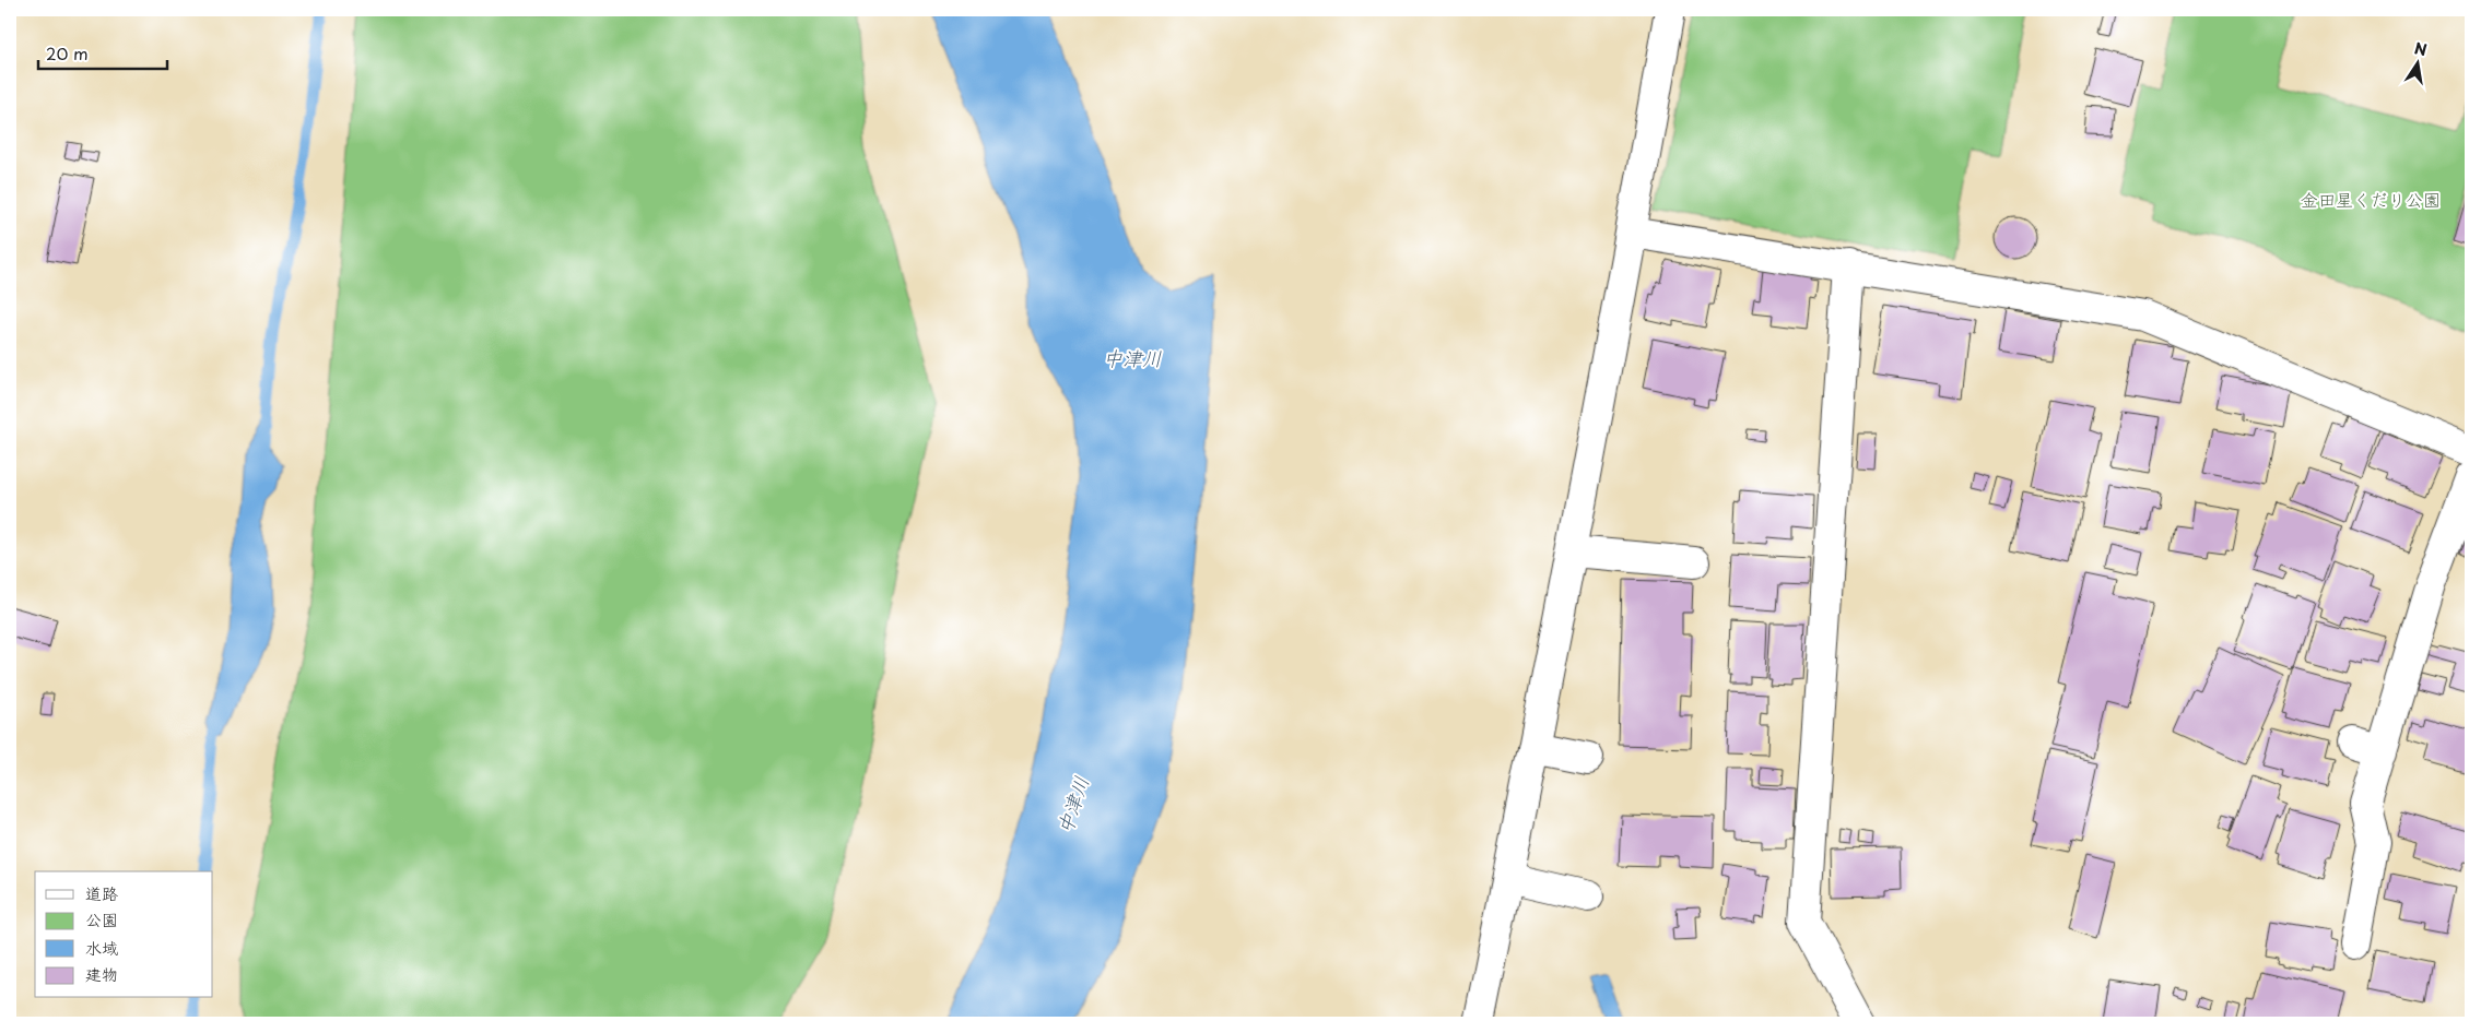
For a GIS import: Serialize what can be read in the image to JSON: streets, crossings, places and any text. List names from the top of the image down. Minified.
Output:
{"water":["中津川"],"parks":["金田星くだり公園"],"legend":["道路","公園","水域","建物"],"scale_bar":"20 m","north":"top"}
